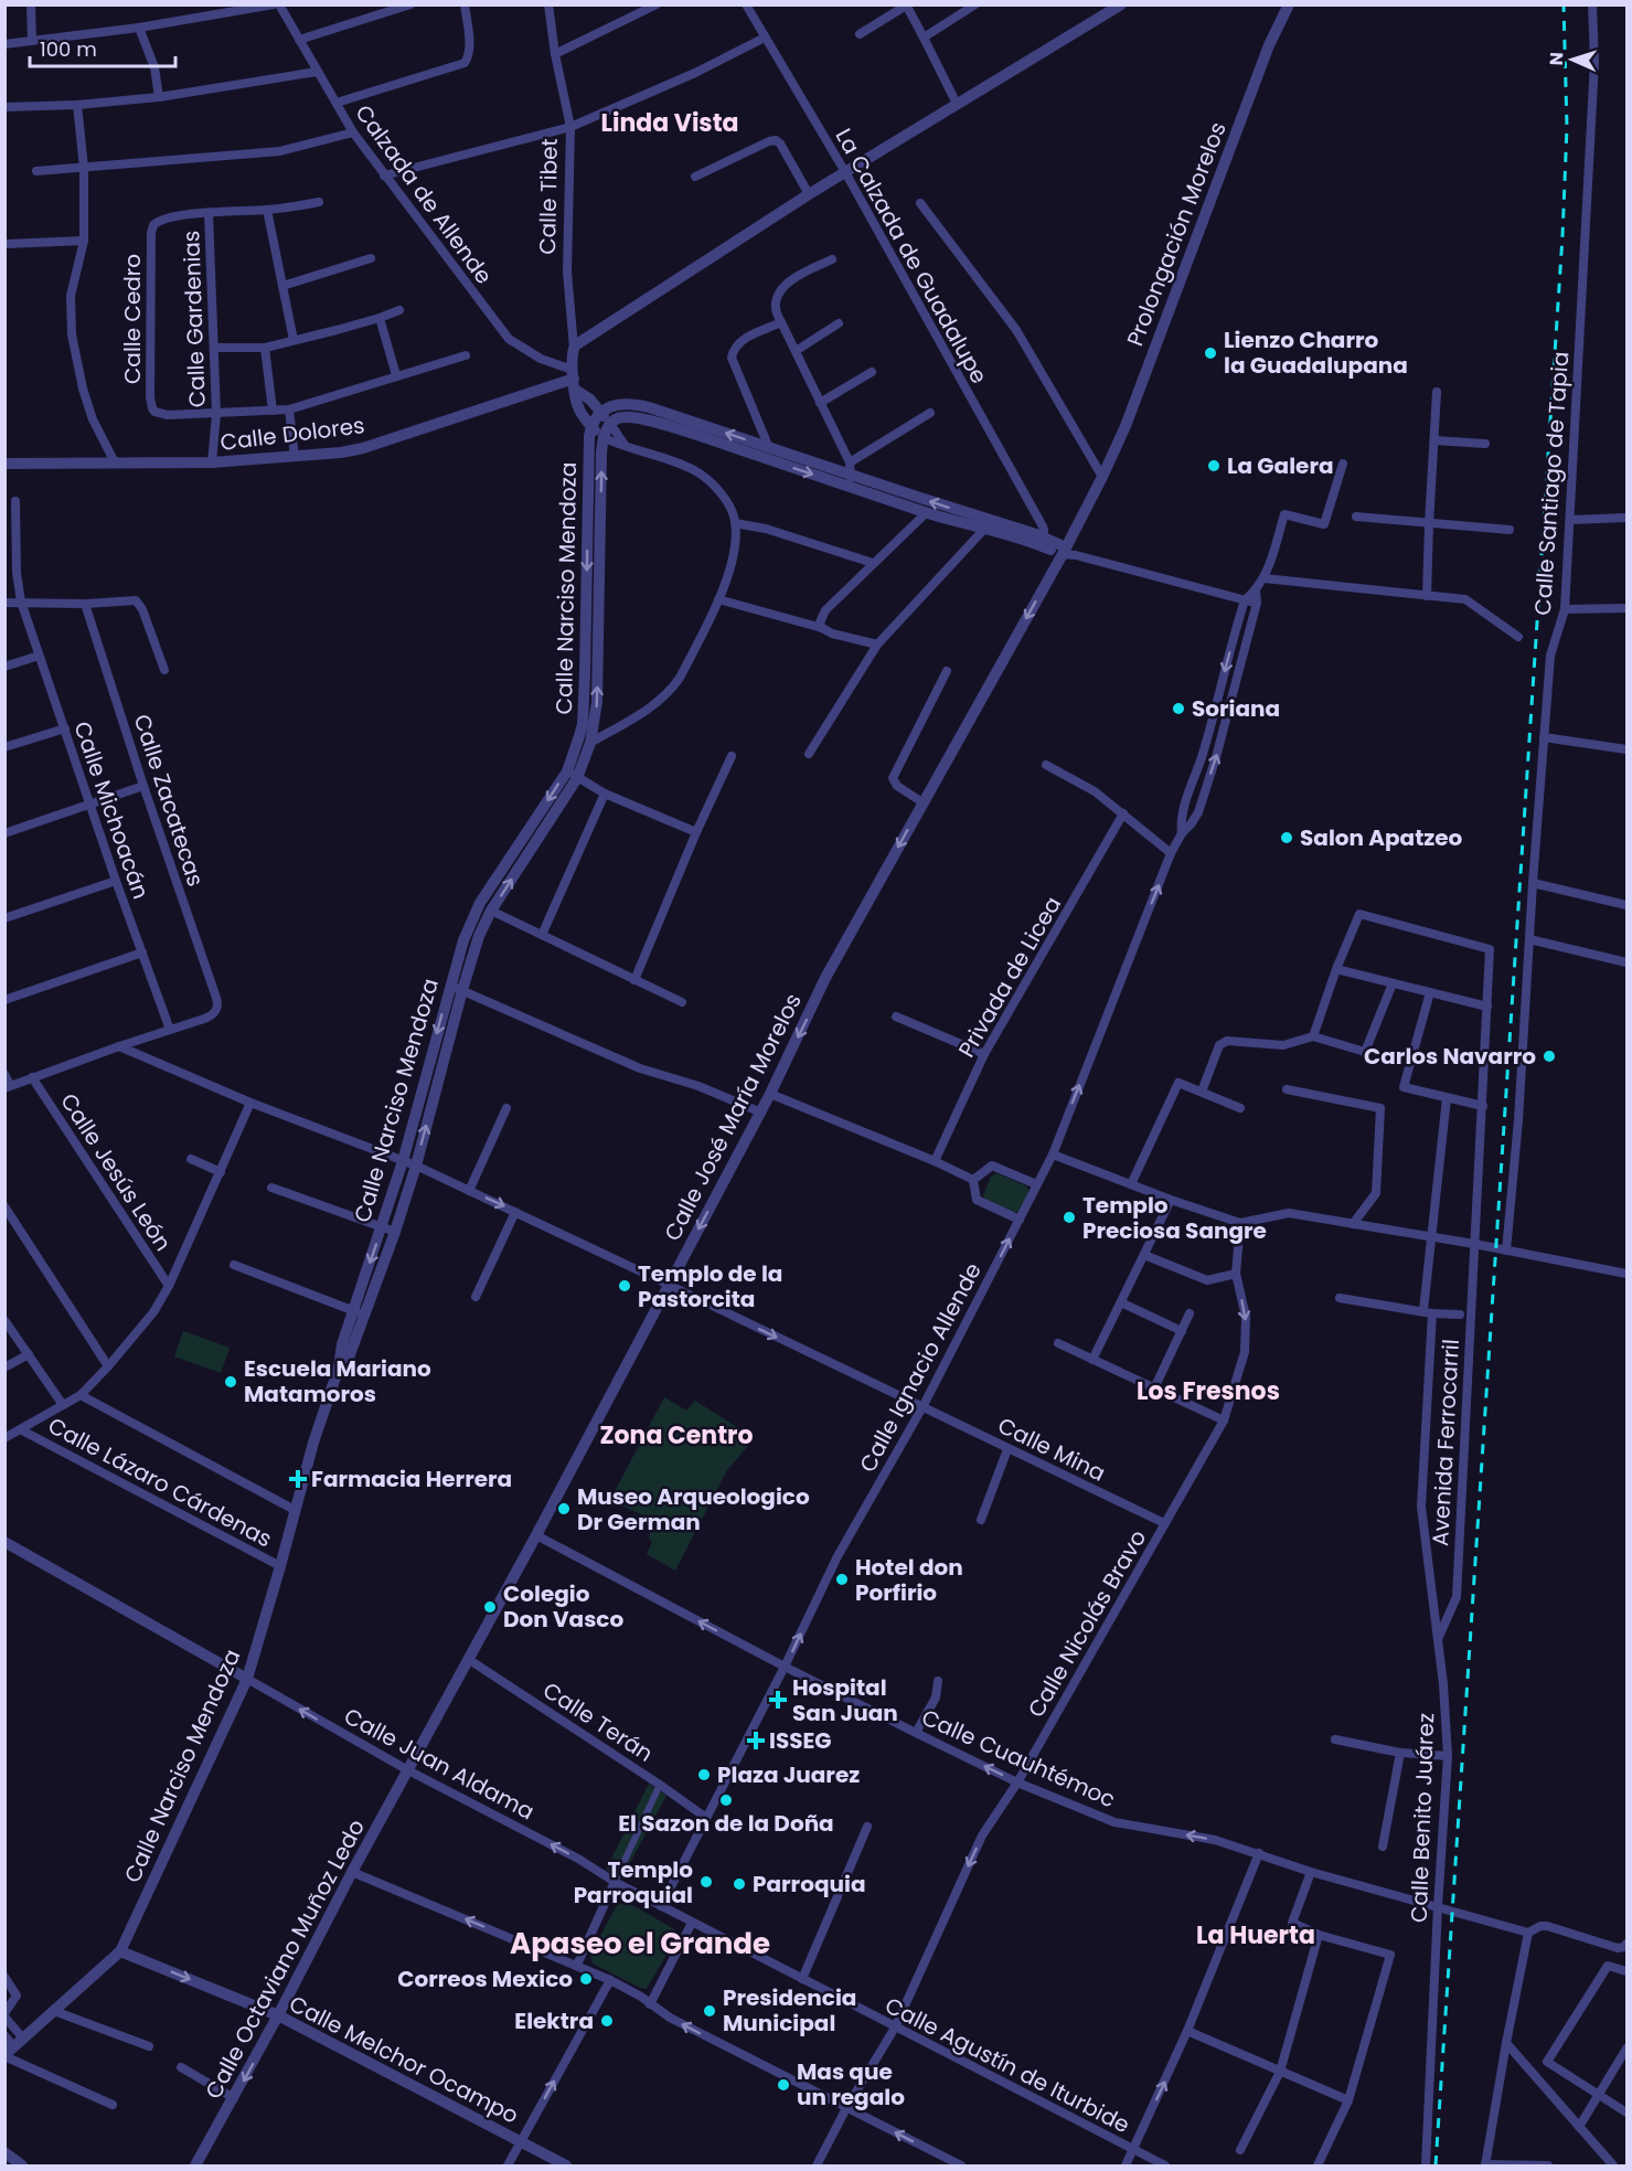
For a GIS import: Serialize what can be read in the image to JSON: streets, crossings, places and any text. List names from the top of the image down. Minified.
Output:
{"streets":{"street":["Calzada de Allende","Calle Tibet","Prolongación Morelos","La Calzada de Guadalupe","Calle Cedro","Calle Gardenias","Calle Dolores","Calle Santiago de Tapia","Calle Narciso Mendoza","Calle Zacatecas","Calle Michoacán","Privada de Licea","Calle José María Morelos","Calle Jesús León","Calle Ignacio Allende","Avenida Ferrocarril","Calle Mina","Calle Lázaro Cárdenas","Calle Nicolás Bravo","Calle Terán","Calle Cuauhtémoc","Calle Juan Aldama","Calle Benito Juárez","Calle Octaviano Muñoz Ledo","Calle Melchor Ocampo","Calle Agustín de Iturbide"]},"crossings":[["Calzada de Allende","Calle Tibet"],["Calzada de Allende","Calle Dolores"],["Calle Tibet","Calle Dolores"],["Calle Tibet","Calle Narciso Mendoza"],["Prolongación Morelos","Calle José María Morelos"],["Calle Cedro","Calle Gardenias"],["Calle Gardenias","Calle Dolores"],["Calle Narciso Mendoza","Calle Mina"],["Calle Narciso Mendoza","Calle Lázaro Cárdenas"],["Calle Narciso Mendoza","Calle Juan Aldama"],["Calle Narciso Mendoza","Calle Melchor Ocampo"],["Calle Zacatecas","Calle Michoacán"],["Calle José María Morelos","Calle Mina"],["Calle José María Morelos","Calle Terán"],["Calle José María Morelos","Calle Cuauhtémoc"],["Calle José María Morelos","Calle Juan Aldama"],["Calle José María Morelos","Calle Octaviano Muñoz Ledo"],["Calle Ignacio Allende","Calle Mina"],["Calle Ignacio Allende","Calle Terán"],["Calle Ignacio Allende","Calle Cuauhtémoc"],["Calle Ignacio Allende","Calle Juan Aldama"],["Calle Ignacio Allende","Calle Agustín de Iturbide"],["Avenida Ferrocarril","Calle Benito Juárez"],["Calle Mina","Calle Nicolás Bravo"],["Calle Nicolás Bravo","Calle Cuauhtémoc"],["Calle Nicolás Bravo","Calle Agustín de Iturbide"],["Calle Cuauhtémoc","Calle Benito Juárez"],["Calle Juan Aldama","Calle Octaviano Muñoz Ledo"],["Calle Juan Aldama","Calle Agustín de Iturbide"],["Calle Octaviano Muñoz Ledo","Calle Melchor Ocampo"]],"one_way":["Calle José María Morelos","Calle Nicolás Bravo","Calle Cuauhtémoc","Calle Juan Aldama"],"districts":["Linda Vista","Los Fresnos","Zona Centro","La Huerta","Apaseo el Grande"],"places":{"other":["Lienzo Charro la Guadalupana","La Galera","Soriana","Salon Apatzeo","Carlos Navarro","Templo Preciosa Sangre","Templo de la Pastorcita","Escuela Mariano Matamoros","Museo Arqueologico Dr German","Hotel don Porfirio","Colegio Don Vasco","Plaza Juarez","El Sazon de la Doña","Templo Parroquial","Parroquia","Correos Mexico","Presidencia Municipal","Elektra","Mas que un regalo"],"health":["Farmacia Herrera","Hospital San Juan","ISSEG"]},"scale_bar":"100 m","north":"left"}
